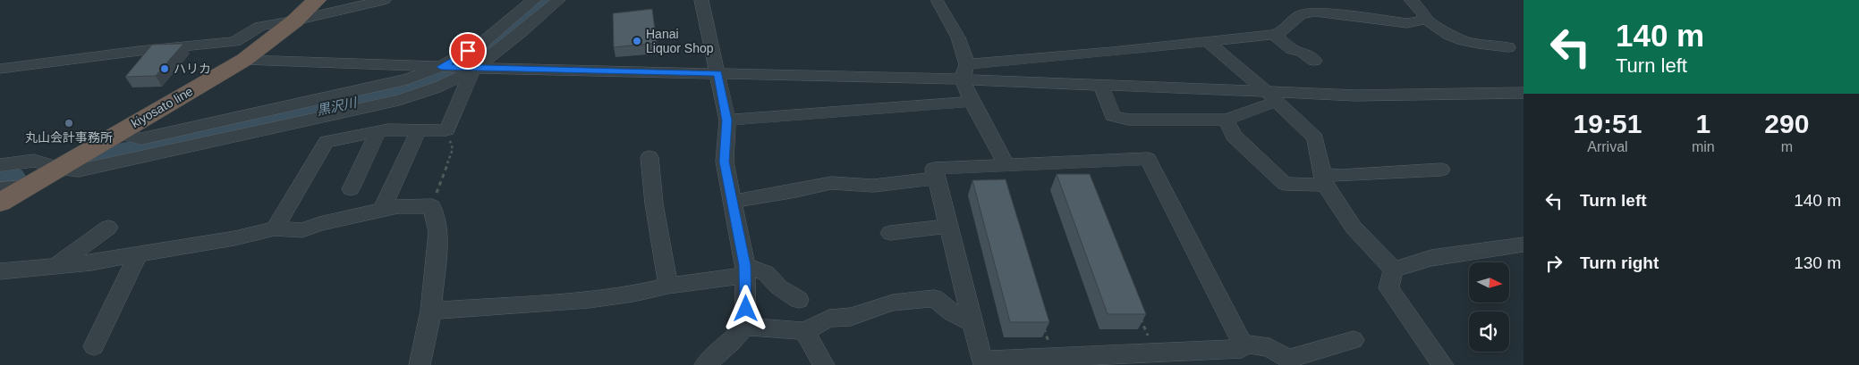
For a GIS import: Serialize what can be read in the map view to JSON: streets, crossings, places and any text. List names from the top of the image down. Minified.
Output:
{"streets":{"highway":["kiyosato line"]},"water":["黒沢川"],"places":["Hanai Liquor Shop","ハリカ","丸山会計事務所"],"north":"right","page":{"turn":["140 m","Turn left"],"eta":["19:51","Arrival","1","min","290","m"],"list":[{"name":"Turn left","value":"140 m"},{"name":"Turn right","value":"130 m"}]}}
